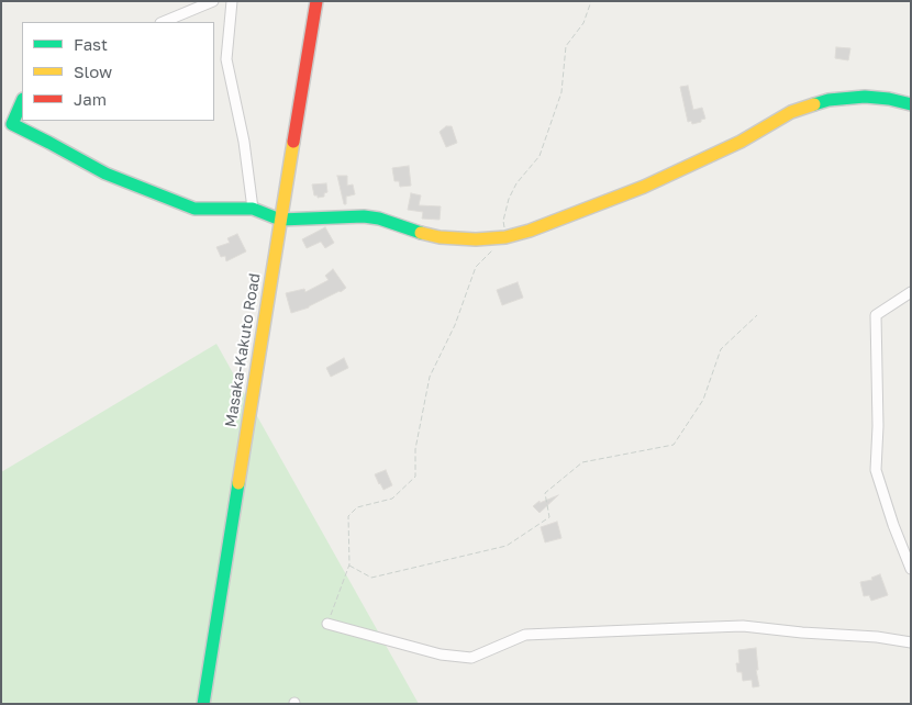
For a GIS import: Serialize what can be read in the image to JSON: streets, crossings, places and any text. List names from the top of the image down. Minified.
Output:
{"streets":{"main road":["Masaka-Kakuto Road"]},"legend":["Fast","Slow","Jam"]}
